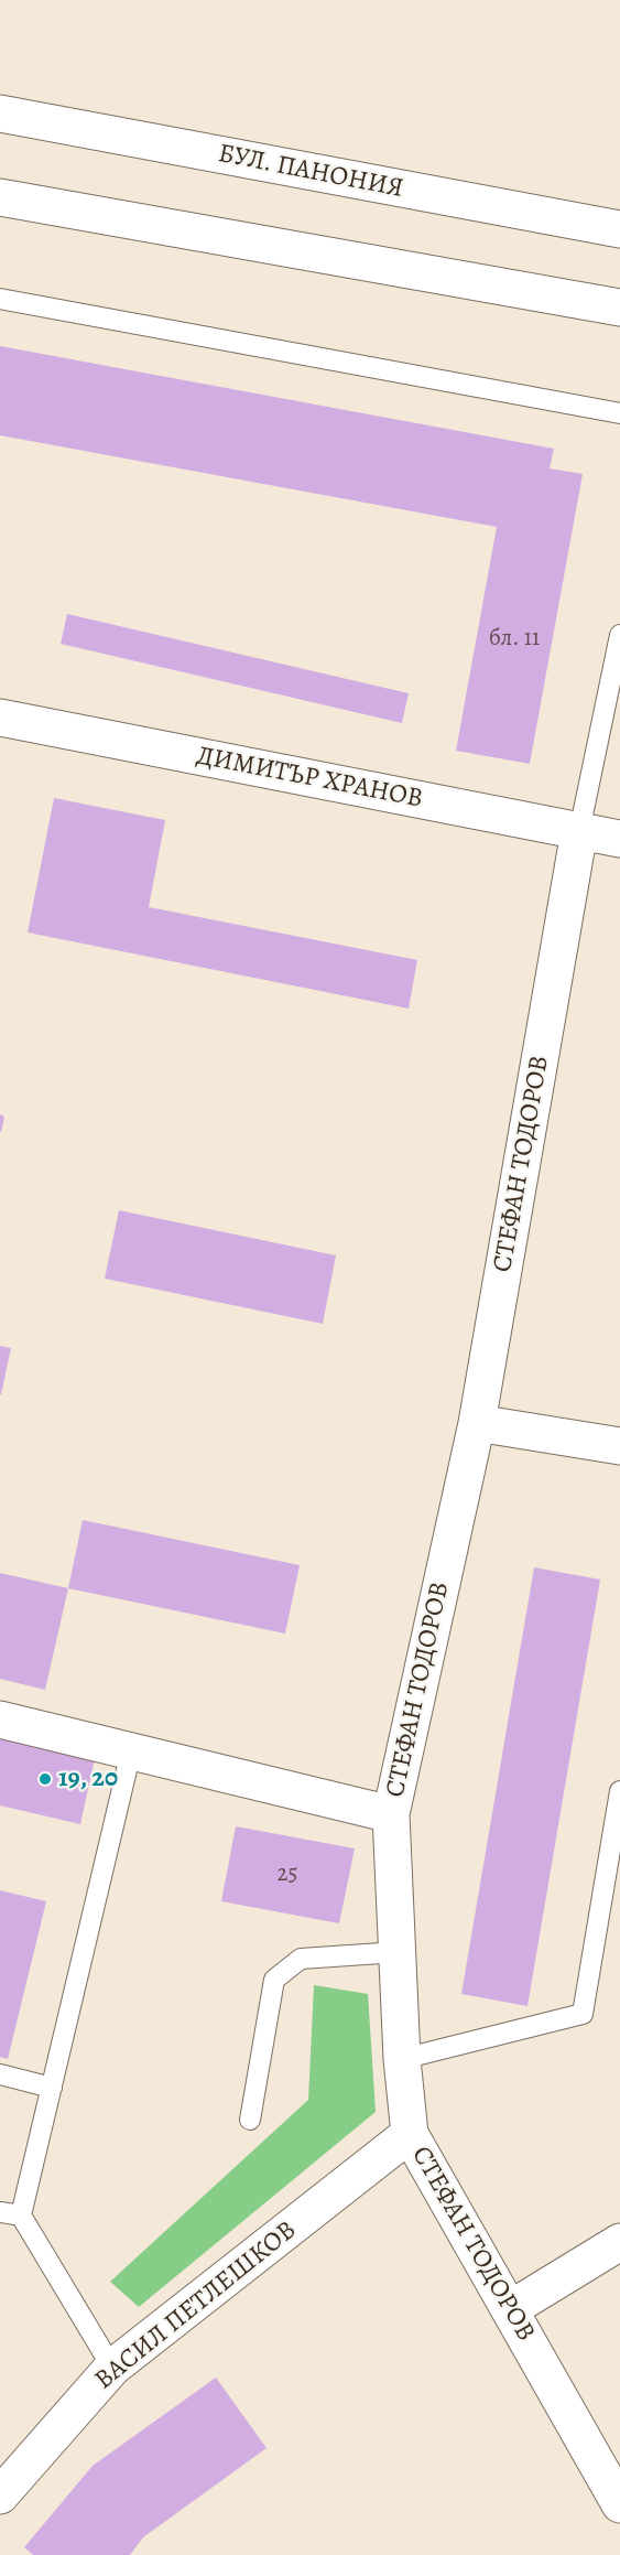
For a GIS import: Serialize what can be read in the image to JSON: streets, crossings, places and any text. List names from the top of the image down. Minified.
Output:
{"streets":{"street":["БУЛ. ПАНОНИЯ","ДИМИТЪР ХРАНОВ","СТЕФАН ТОДОРОВ","ВАСИЛ ПЕТЛЕШКОВ"]},"crossings":[["ДИМИТЪР ХРАНОВ","СТЕФАН ТОДОРОВ"],["СТЕФАН ТОДОРОВ","ВАСИЛ ПЕТЛЕШКОВ"]],"places":["19, 20"],"house_numbers":["бл. 11","25"]}
